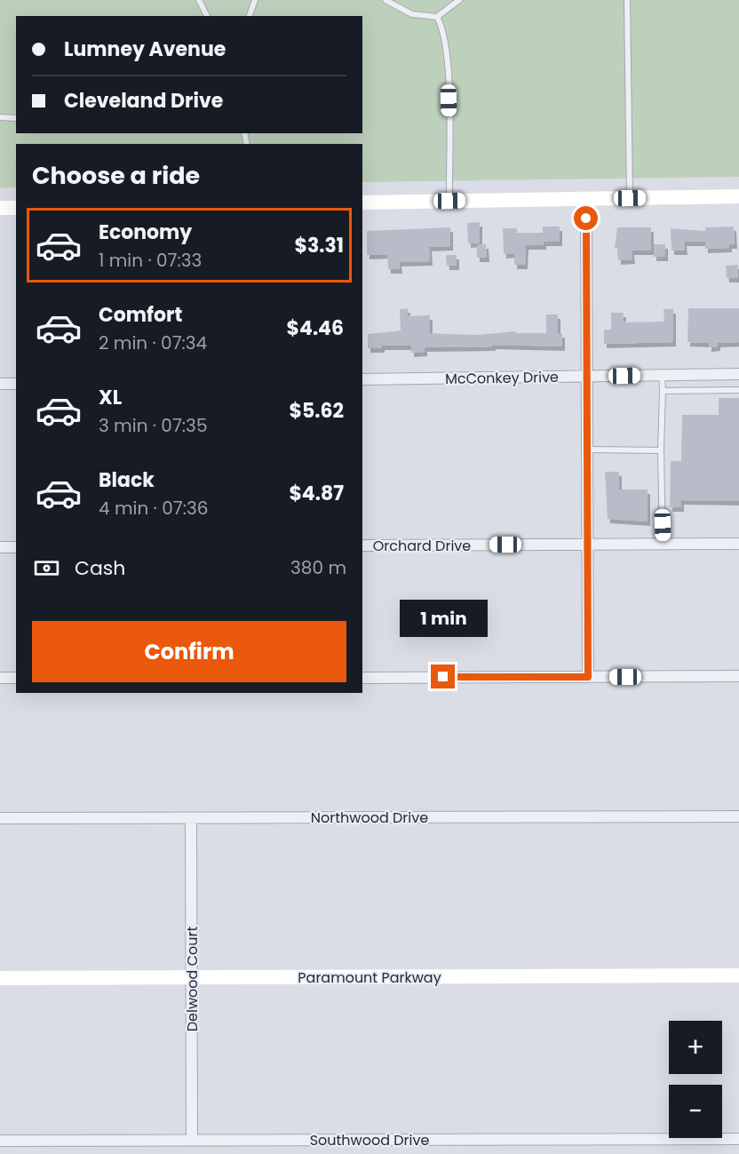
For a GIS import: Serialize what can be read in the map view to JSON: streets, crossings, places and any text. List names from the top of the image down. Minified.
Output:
{"streets":{"street":["McConkey Drive","Orchard Drive","Northwood Drive","Paramount Parkway","Delwood Court","Southwood Drive"]},"crossings":[["Northwood Drive","Delwood Court"],["Paramount Parkway","Delwood Court"],["Delwood Court","Southwood Drive"]],"page":{"banner":["Lumney Avenue","Cleveland Drive"],"heading":"Choose a ride","list":[{"name":"Economy","note":"1 min · 07:33","value":"$3.31"},{"name":"Comfort","note":"2 min · 07:34","value":"$4.46"},{"name":"XL","note":"3 min · 07:35","value":"$5.62"},{"name":"Black","note":"4 min · 07:36","value":"$4.87"}],"pay":["Cash","380 m"],"bubble":"1 min","buttons":"Confirm","map_buttons":["+","−"]}}
